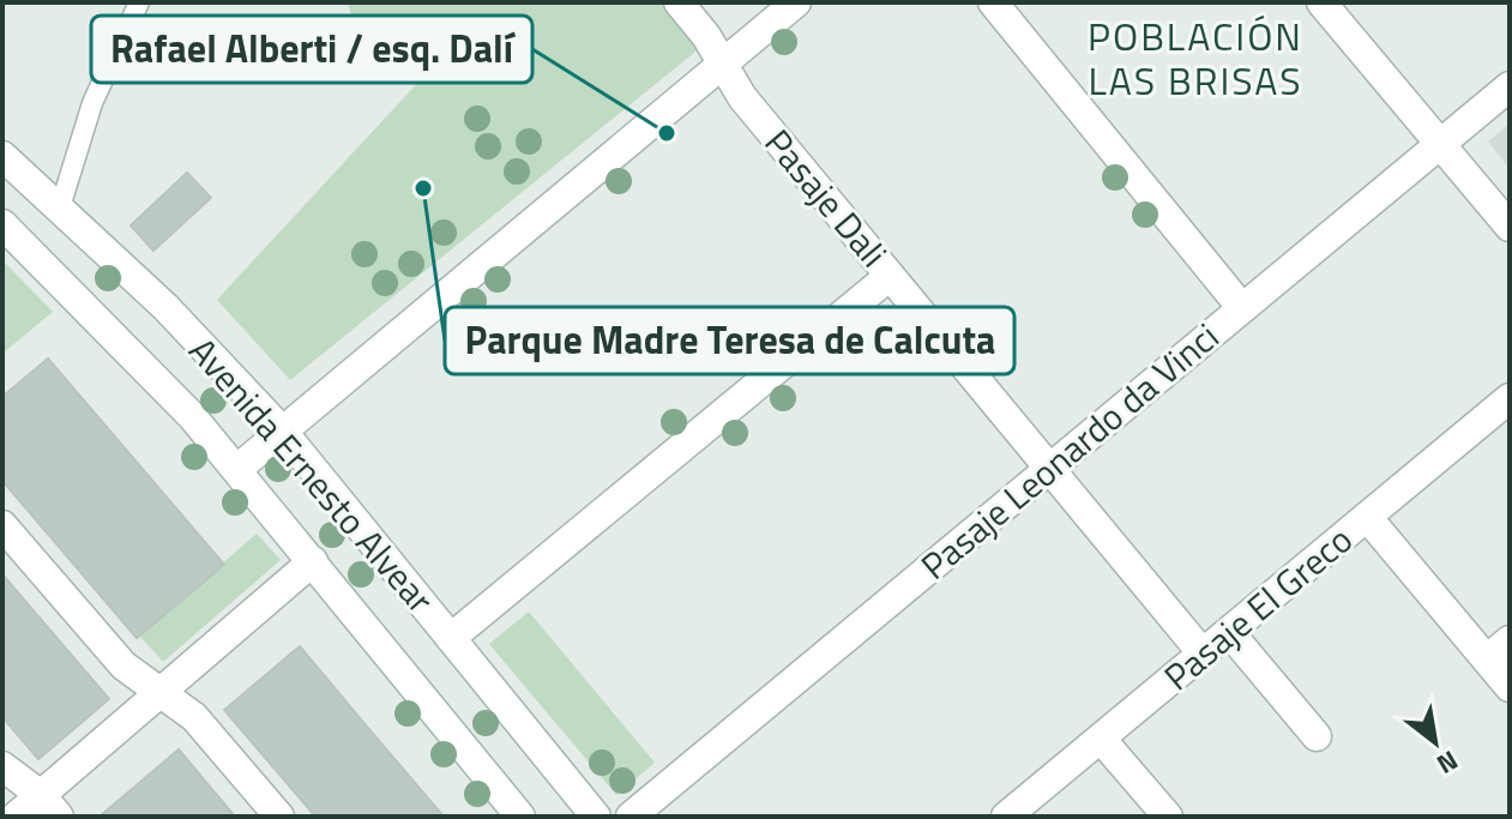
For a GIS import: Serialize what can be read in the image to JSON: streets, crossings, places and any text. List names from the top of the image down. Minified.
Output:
{"streets":{"street":["Pasaje Dali","Pasaje Leonardo da Vinci","Avenida Ernesto Alvear","Pasaje El Greco"]},"crossings":[["Pasaje Dali","Pasaje Leonardo da Vinci"],["Pasaje Dali","Pasaje El Greco"]],"districts":["POBLACIÓN LAS BRISAS"],"places":["Rafael Alberti / esq. Dalí","Parque Madre Teresa de Calcuta"],"north":"bottom right"}
